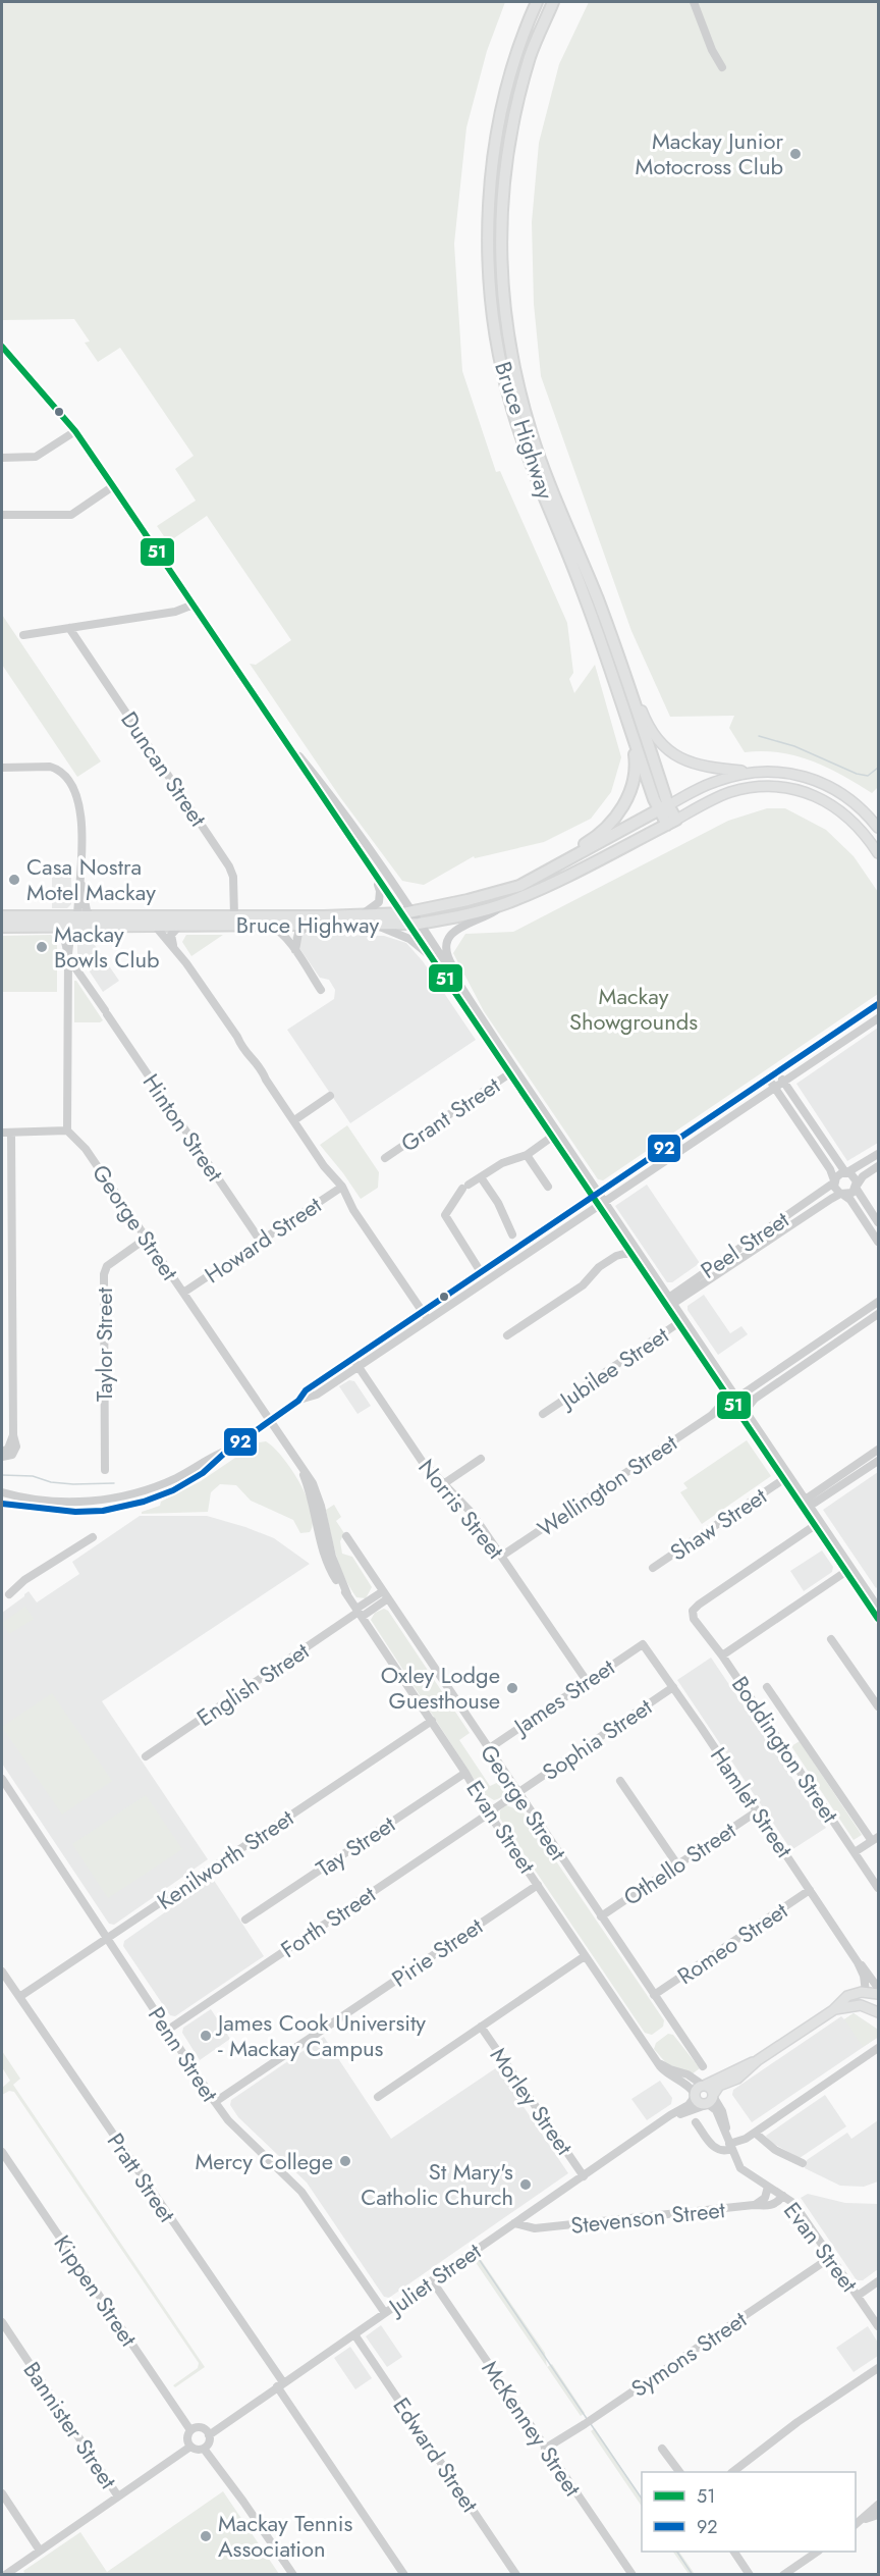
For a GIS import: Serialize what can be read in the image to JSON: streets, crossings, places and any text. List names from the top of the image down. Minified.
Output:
{"streets":{"highway":["Bruce Highway"],"main road":["Juliet Street"],"street":["Duncan Street","Grant Street","Hinton Street","George Street","Howard Street","Peel Street","Taylor Street","Jubilee Street","Wellington Street","Norris Street","Shaw Street","English Street","James Street","Sophia Street","Boddington Street","Hamlet Street","Evan Street","Tay Street","Kenilworth Street","Othello Street","Forth Street","Romeo Street","Pirie Street","Penn Street","Morley Street","Pratt Street","Stevenson Street","Kippen Street","Symons Street","Bannister Street","McKenney Street","Edward Street"]},"crossings":[["Bruce Highway","Duncan Street"],["Hinton Street","Howard Street"],["George Street","Howard Street"],["George Street","Taylor Street"],["George Street","James Street"],["George Street","Sophia Street"],["George Street","Evan Street"],["George Street","Othello Street"],["George Street","Romeo Street"],["Wellington Street","Norris Street"],["Norris Street","James Street"],["English Street","Evan Street"],["James Street","Hamlet Street"],["Sophia Street","Hamlet Street"],["Sophia Street","Evan Street"],["Sophia Street","Forth Street"],["Hamlet Street","Othello Street"],["Hamlet Street","Romeo Street"],["Hamlet Street","Juliet Street"],["Evan Street","Tay Street"],["Evan Street","Kenilworth Street"],["Evan Street","Forth Street"],["Evan Street","Pirie Street"],["Evan Street","Stevenson Street"],["Evan Street","Juliet Street"],["Evan Street","Symons Street"],["Kenilworth Street","Penn Street"],["Kenilworth Street","Pratt Street"],["Forth Street","Penn Street"],["Pirie Street","Penn Street"],["Penn Street","Juliet Street"],["Morley Street","Juliet Street"],["Pratt Street","Juliet Street"],["Stevenson Street","Juliet Street"],["Juliet Street","Kippen Street"],["Juliet Street","McKenney Street"],["Juliet Street","Edward Street"],["Symons Street","McKenney Street"]],"parks":["Mackay Showgrounds"],"places":["Mackay Junior Motocross Club","Casa Nostra Motel Mackay","Mackay Bowls Club","Oxley Lodge Guesthouse","James Cook University - Mackay Campus","Mercy College","St Mary's Catholic Church","Mackay Tennis Association"],"lines":["transit line 51","transit line 92"],"legend":["51","92"]}
